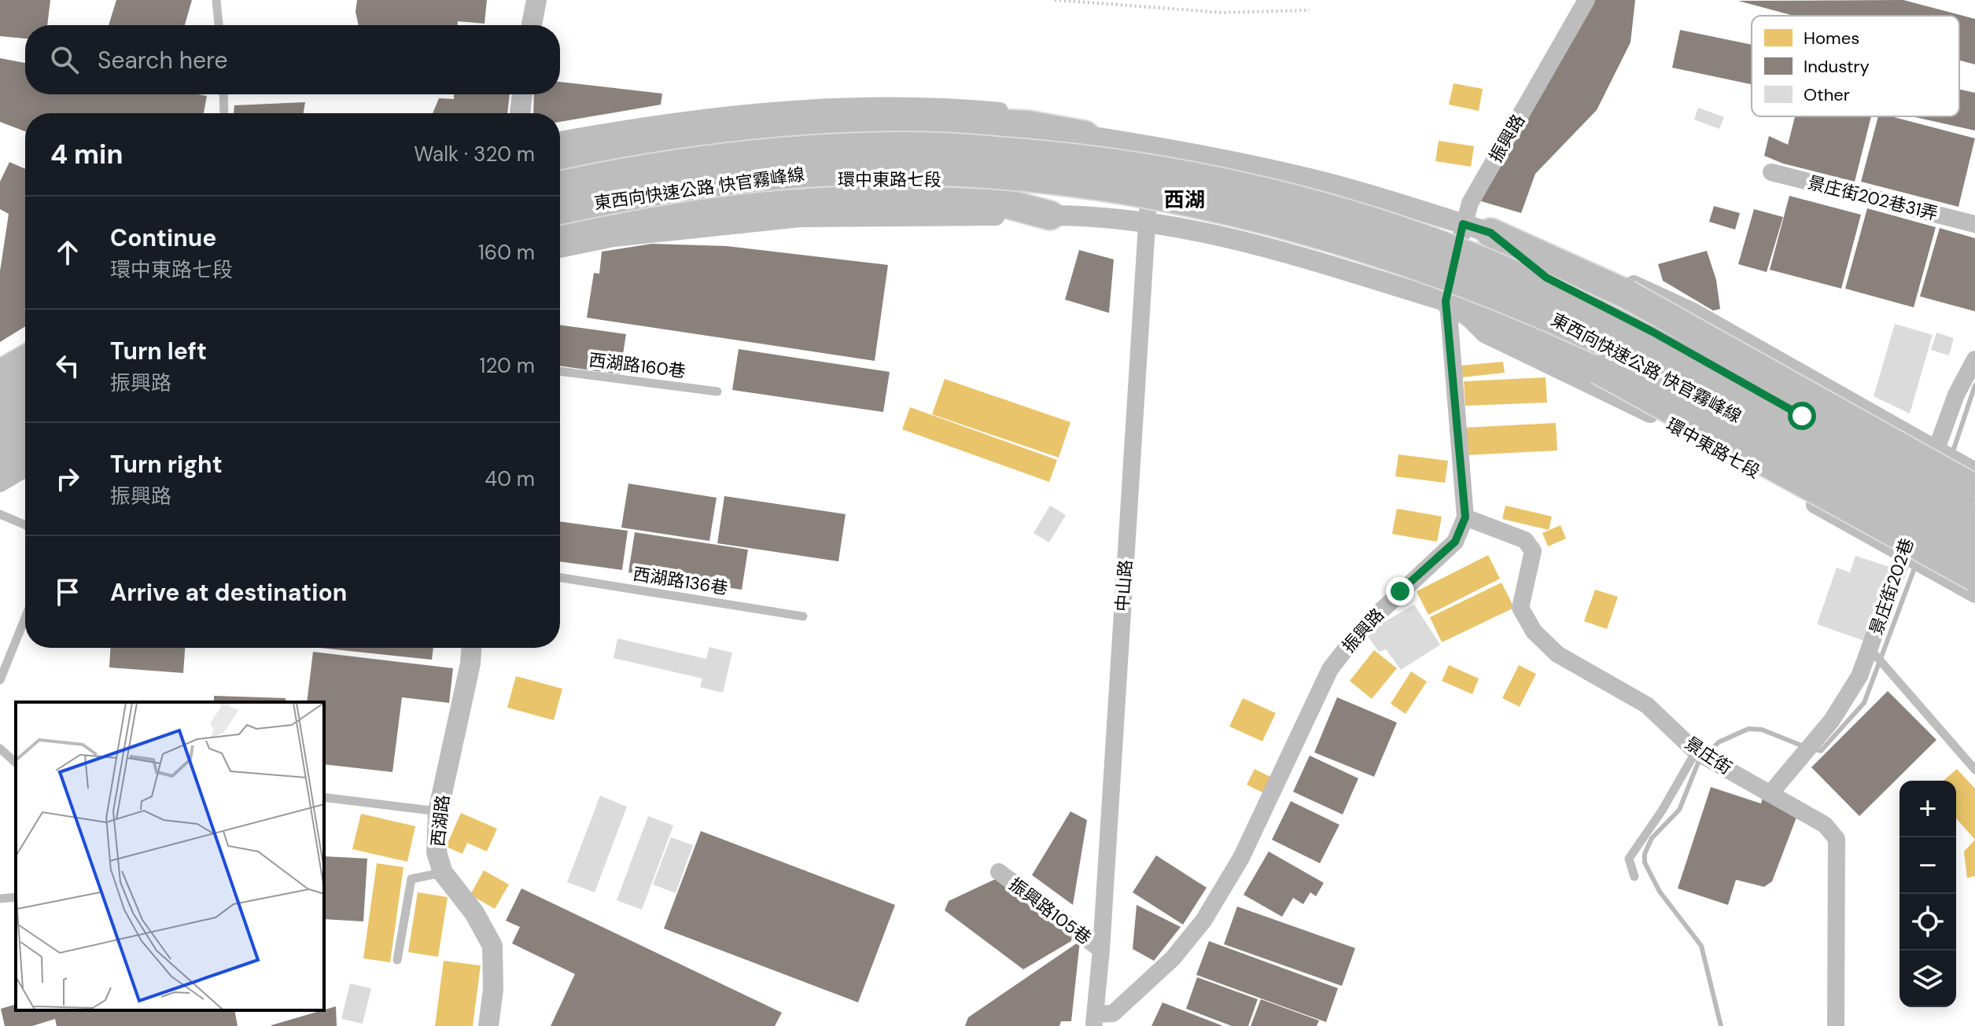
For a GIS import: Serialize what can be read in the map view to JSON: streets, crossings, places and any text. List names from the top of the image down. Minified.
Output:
{"streets":{"highway":["東西向快速公路 快官霧峰線"],"street":["振興路","環中東路七段","景庄街202巷31弄","中山路","景庄街202巷","景庄街","西湖路","振興路105巷"],"lane":["西湖路160巷","西湖路136巷"]},"crossings":[["振興路","環中東路七段"],["振興路","中山路"],["振興路","景庄街"],["環中東路七段","中山路"],["環中東路七段","景庄街202巷"],["中山路","振興路105巷"],["景庄街202巷","景庄街"]],"districts":["西湖"],"legend":["Homes","Industry","Other"],"page":{"search":"Search here","heading":["4 min","Walk · 320 m"],"list":[["Continue","環中東路七段","160 m"],["Turn left","振興路","120 m"],["Turn right","振興路","40 m"],"Arrive at destination"],"map_buttons":["+","−"]}}
